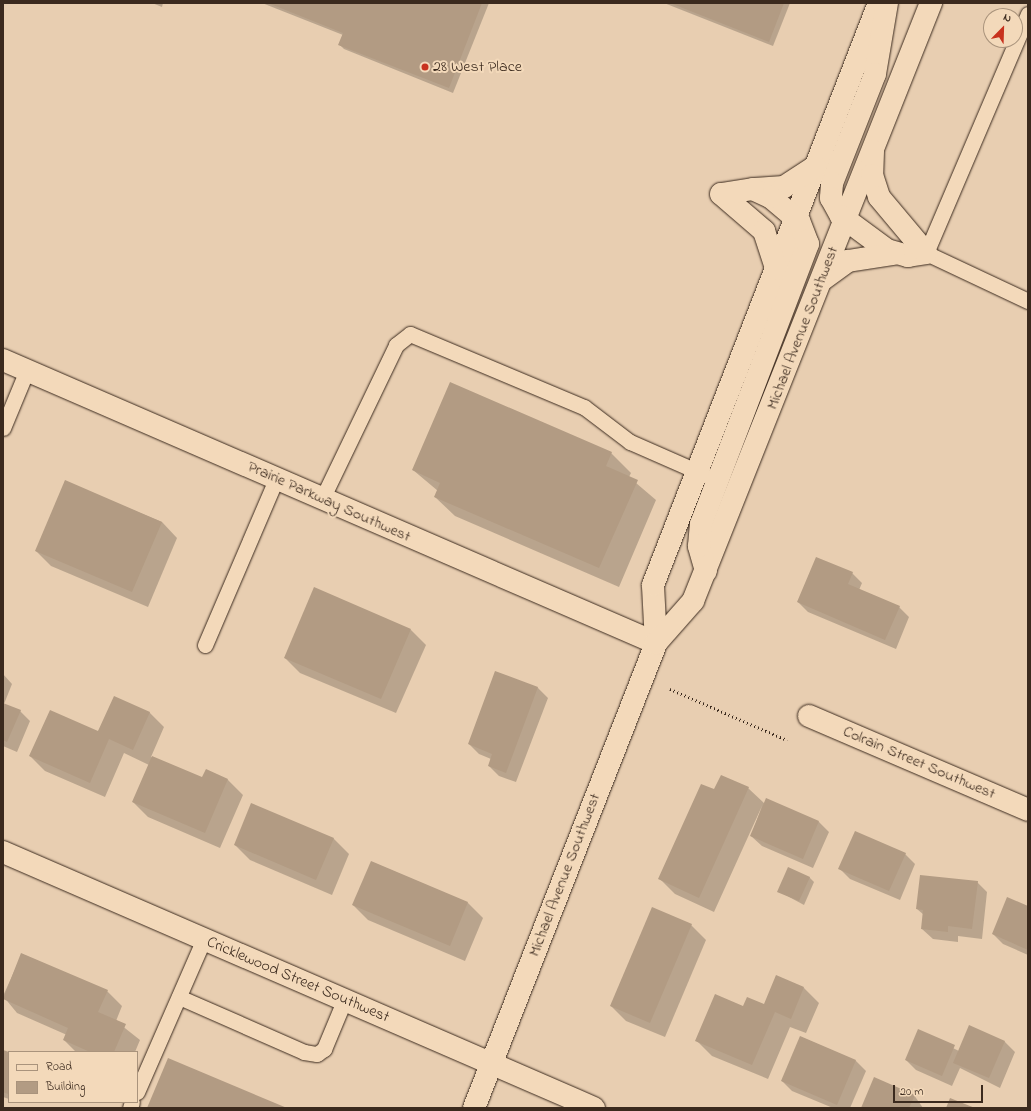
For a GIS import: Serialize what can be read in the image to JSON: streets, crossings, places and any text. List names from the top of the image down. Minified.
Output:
{"streets":{"street":["Michael Avenue Southwest","Prairie Parkway Southwest","Colrain Street Southwest","Cricklewood Street Southwest"]},"crossings":[["Michael Avenue Southwest","Prairie Parkway Southwest"],["Michael Avenue Southwest","Cricklewood Street Southwest"]],"places":["28 West Place"],"legend":["Road","Building"],"scale_bar":"20 m","north":"top right"}
